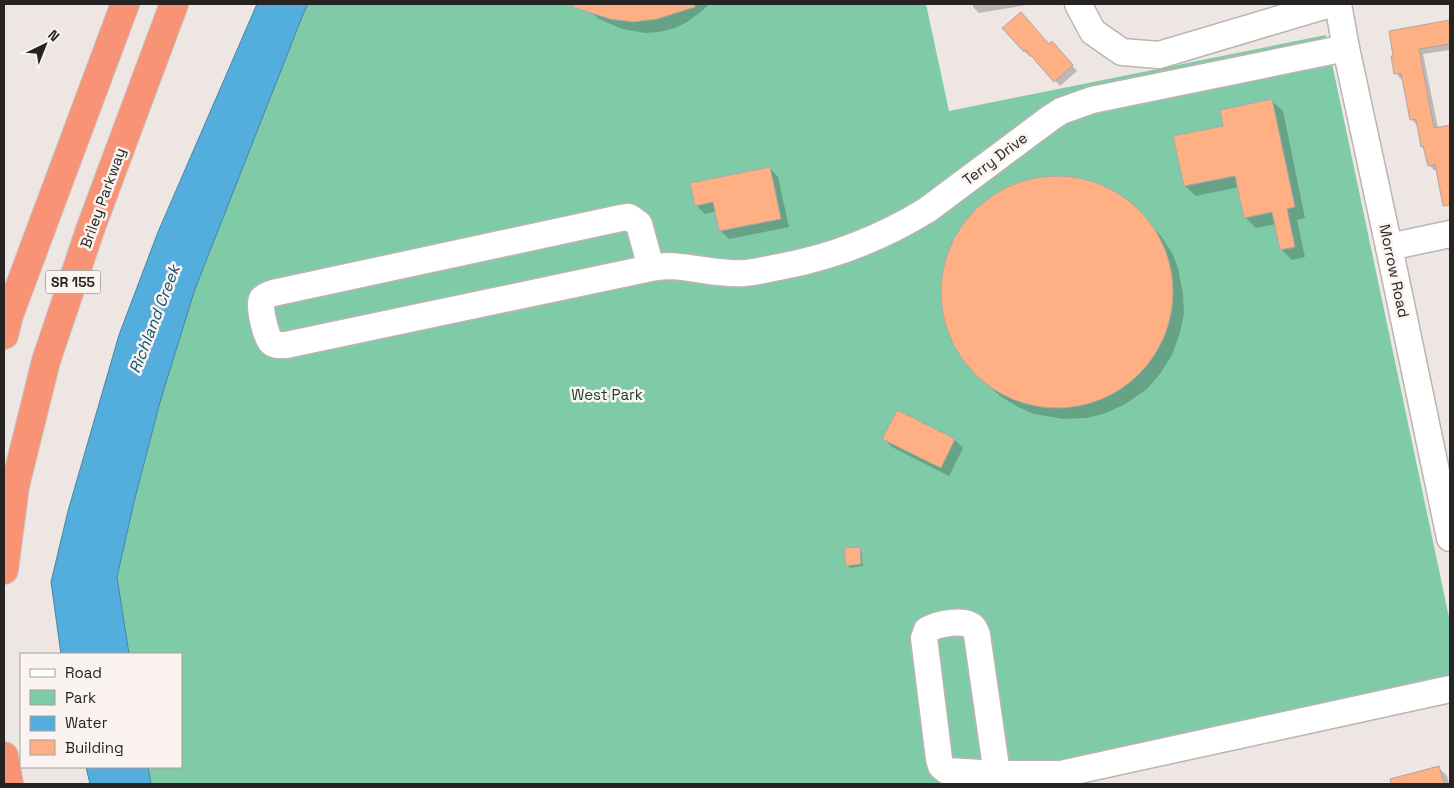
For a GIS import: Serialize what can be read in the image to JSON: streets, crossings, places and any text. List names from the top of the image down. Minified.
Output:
{"streets":{"highway":["Briley Parkway","SR 155"],"street":["Terry Drive","Morrow Road"]},"crossings":[["Terry Drive","Morrow Road"]],"water":["Richland Creek"],"parks":["West Park"],"legend":["Road","Park","Water","Building"],"north":"top right"}
